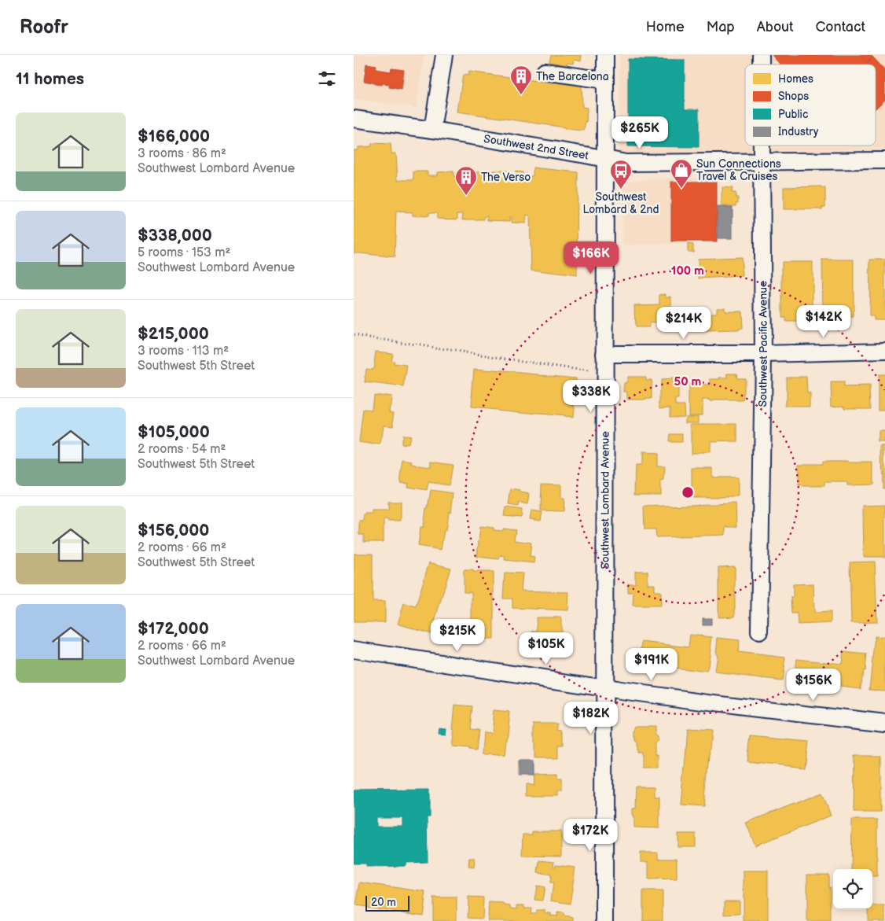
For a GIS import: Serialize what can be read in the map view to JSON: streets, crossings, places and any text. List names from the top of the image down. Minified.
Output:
{"streets":{"street":["Southwest 2nd Street","Southwest Pacific Avenue","Southwest Lombard Avenue"]},"crossings":[["Southwest 2nd Street","Southwest Pacific Avenue"],["Southwest 2nd Street","Southwest Lombard Avenue"]],"places":{"building":["The Barcelona","The Verso"],"shop":["Sun Connections Travel & Cruises"],"bus stop":["Southwest Lombard & 2nd"]},"legend":["Homes","Shops","Public","Industry"],"scale_bar":"20 m","page":{"header":"Roofr","nav":["Home","Map","About","Contact"],"heading":"11 homes","list":[{"name":"$166,000","note":"3 rooms · 86 m² · Southwest Lombard Avenue"},{"name":"$338,000","note":"5 rooms · 153 m² · Southwest Lombard Avenue"},{"name":"$215,000","note":"3 rooms · 113 m² · Southwest 5th Street"},{"name":"$105,000","note":"2 rooms · 54 m² · Southwest 5th Street"},{"name":"$156,000","note":"2 rooms · 66 m² · Southwest 5th Street"},{"name":"$172,000","note":"2 rooms · 66 m² · Southwest Lombard Avenue"}],"price":["$265K","$166K","$142K","$214K","$338K","$215K","$105K","$191K","$156K","$182K","$172K"],"scale":"20 m"},"rings":["100 m","50 m"]}
